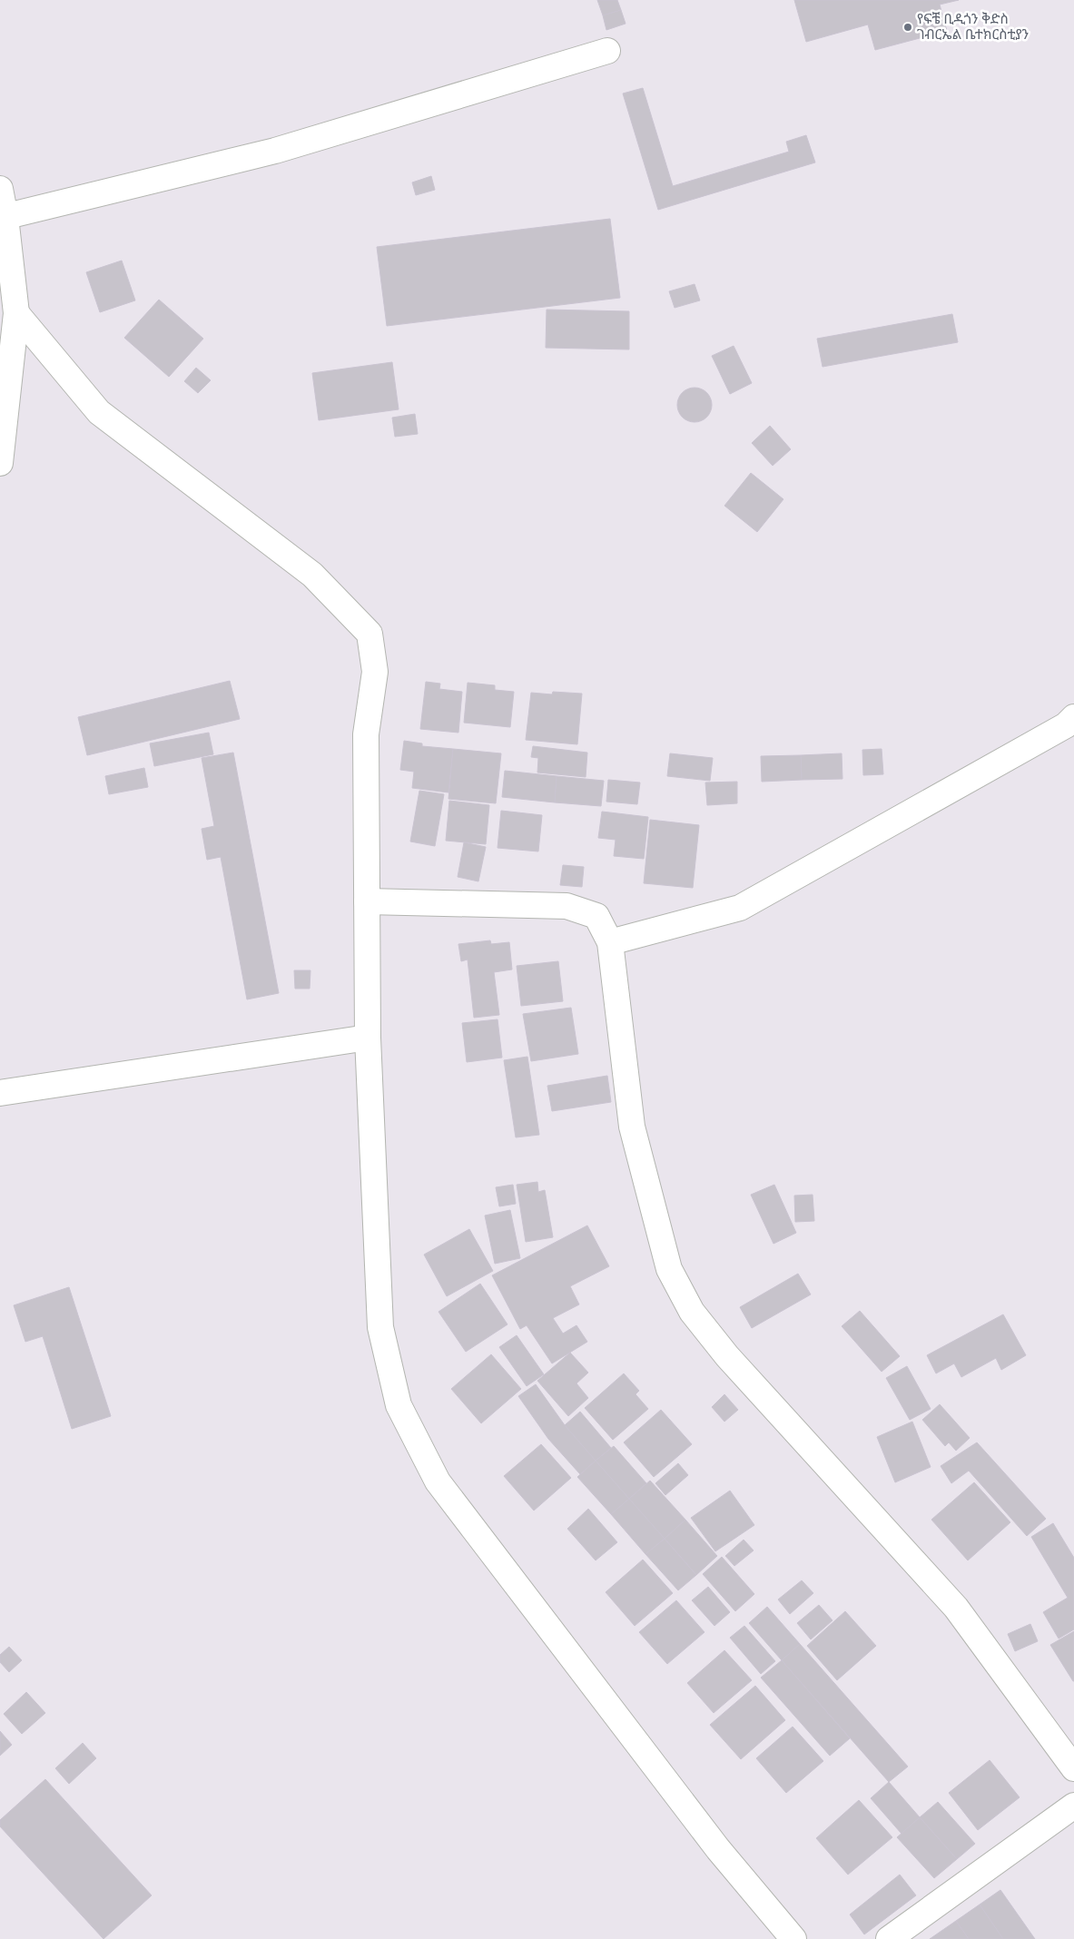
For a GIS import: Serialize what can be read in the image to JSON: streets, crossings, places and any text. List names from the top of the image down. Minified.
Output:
{"places":["የፍቼ ቢዲጎን ቅድስ ገብርኤል ቤተክርስቲያን"]}
